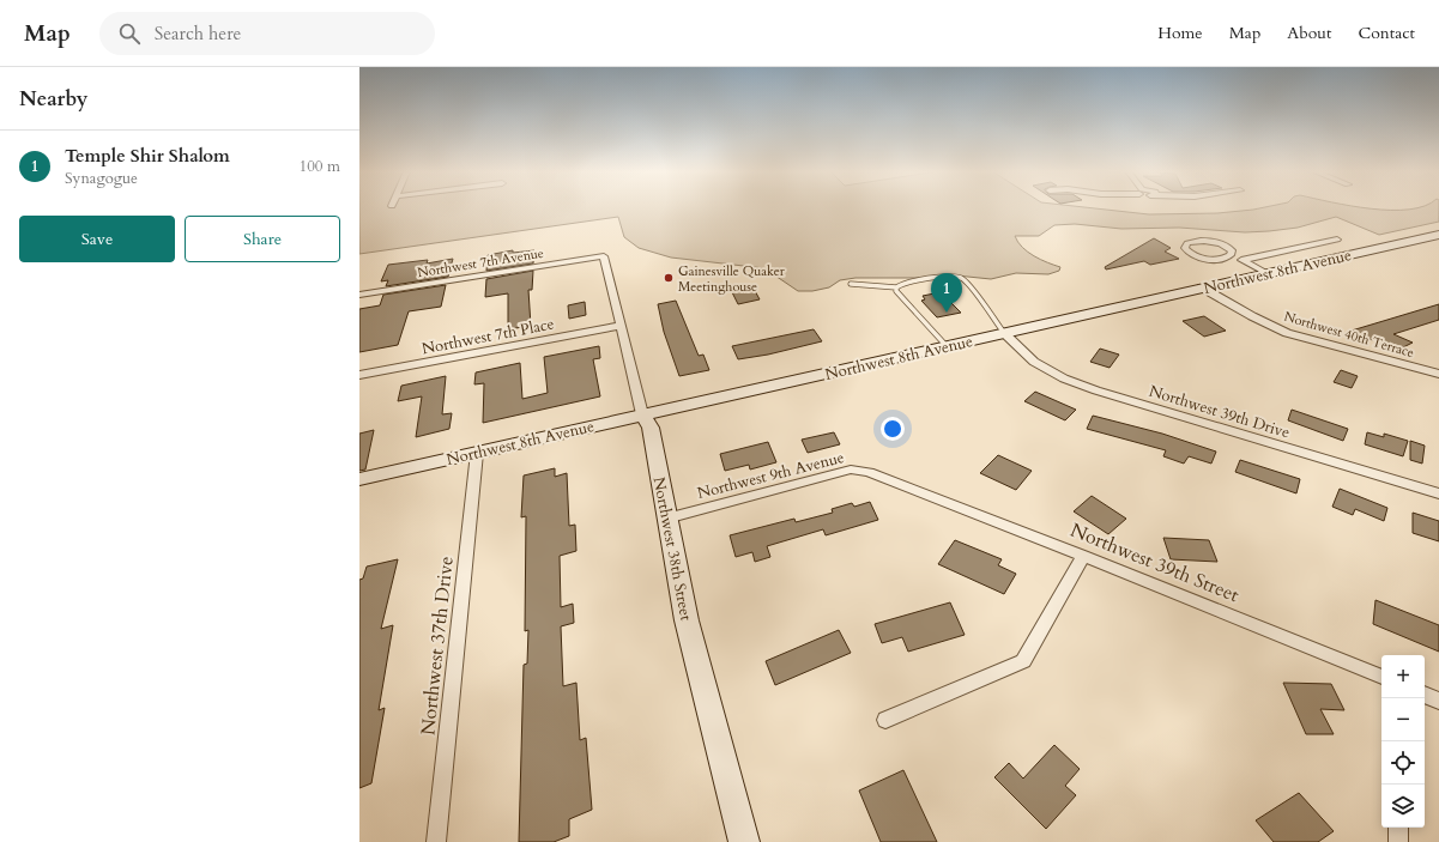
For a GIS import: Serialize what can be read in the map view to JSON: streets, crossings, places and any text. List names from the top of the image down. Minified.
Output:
{"streets":{"street":["Northwest 7th Avenue","Northwest 8th Avenue","Northwest 40th Terrace","Northwest 7th Place","Northwest 39th Drive","Northwest 9th Avenue","Northwest 38th Street","Northwest 39th Street","Northwest 37th Drive"]},"crossings":[["Northwest 7th Avenue","Northwest 38th Street"],["Northwest 8th Avenue","Northwest 40th Terrace"],["Northwest 8th Avenue","Northwest 39th Drive"],["Northwest 8th Avenue","Northwest 38th Street"],["Northwest 8th Avenue","Northwest 37th Drive"],["Northwest 7th Place","Northwest 38th Street"],["Northwest 9th Avenue","Northwest 38th Street"],["Northwest 9th Avenue","Northwest 39th Street"]],"places":["Gainesville Quaker Meetinghouse"],"page":{"header":"Map","search":"Search here","nav":["Home","Map","About","Contact"],"heading":"Nearby","list":[{"mark":"1","name":"Temple Shir Shalom","note":"Synagogue","value":"100 m"}],"buttons":["Save","Share"],"pins":"1","map_buttons":["+","−"]}}
